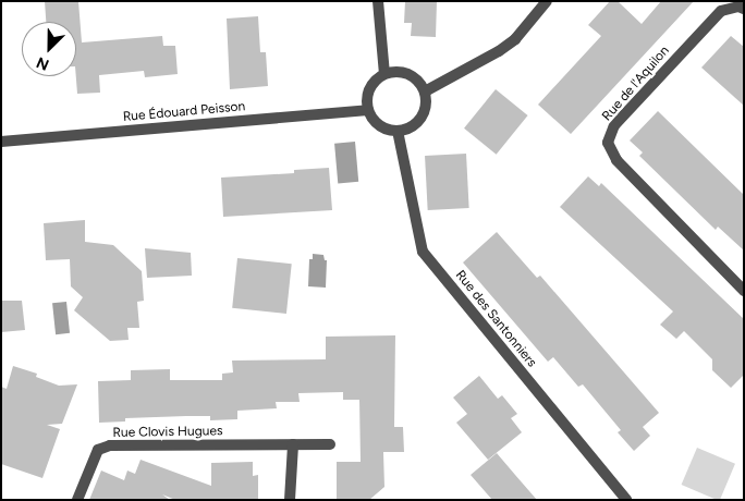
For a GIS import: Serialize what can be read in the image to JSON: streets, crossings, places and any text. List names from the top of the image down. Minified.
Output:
{"streets":{"street":["Rue de l'Aquilon","Rue Édouard Peisson","Rue des Santonniers","Rue Clovis Hugues"]},"crossings":[["Rue Édouard Peisson","Rue des Santonniers"]],"north":"bottom left"}
